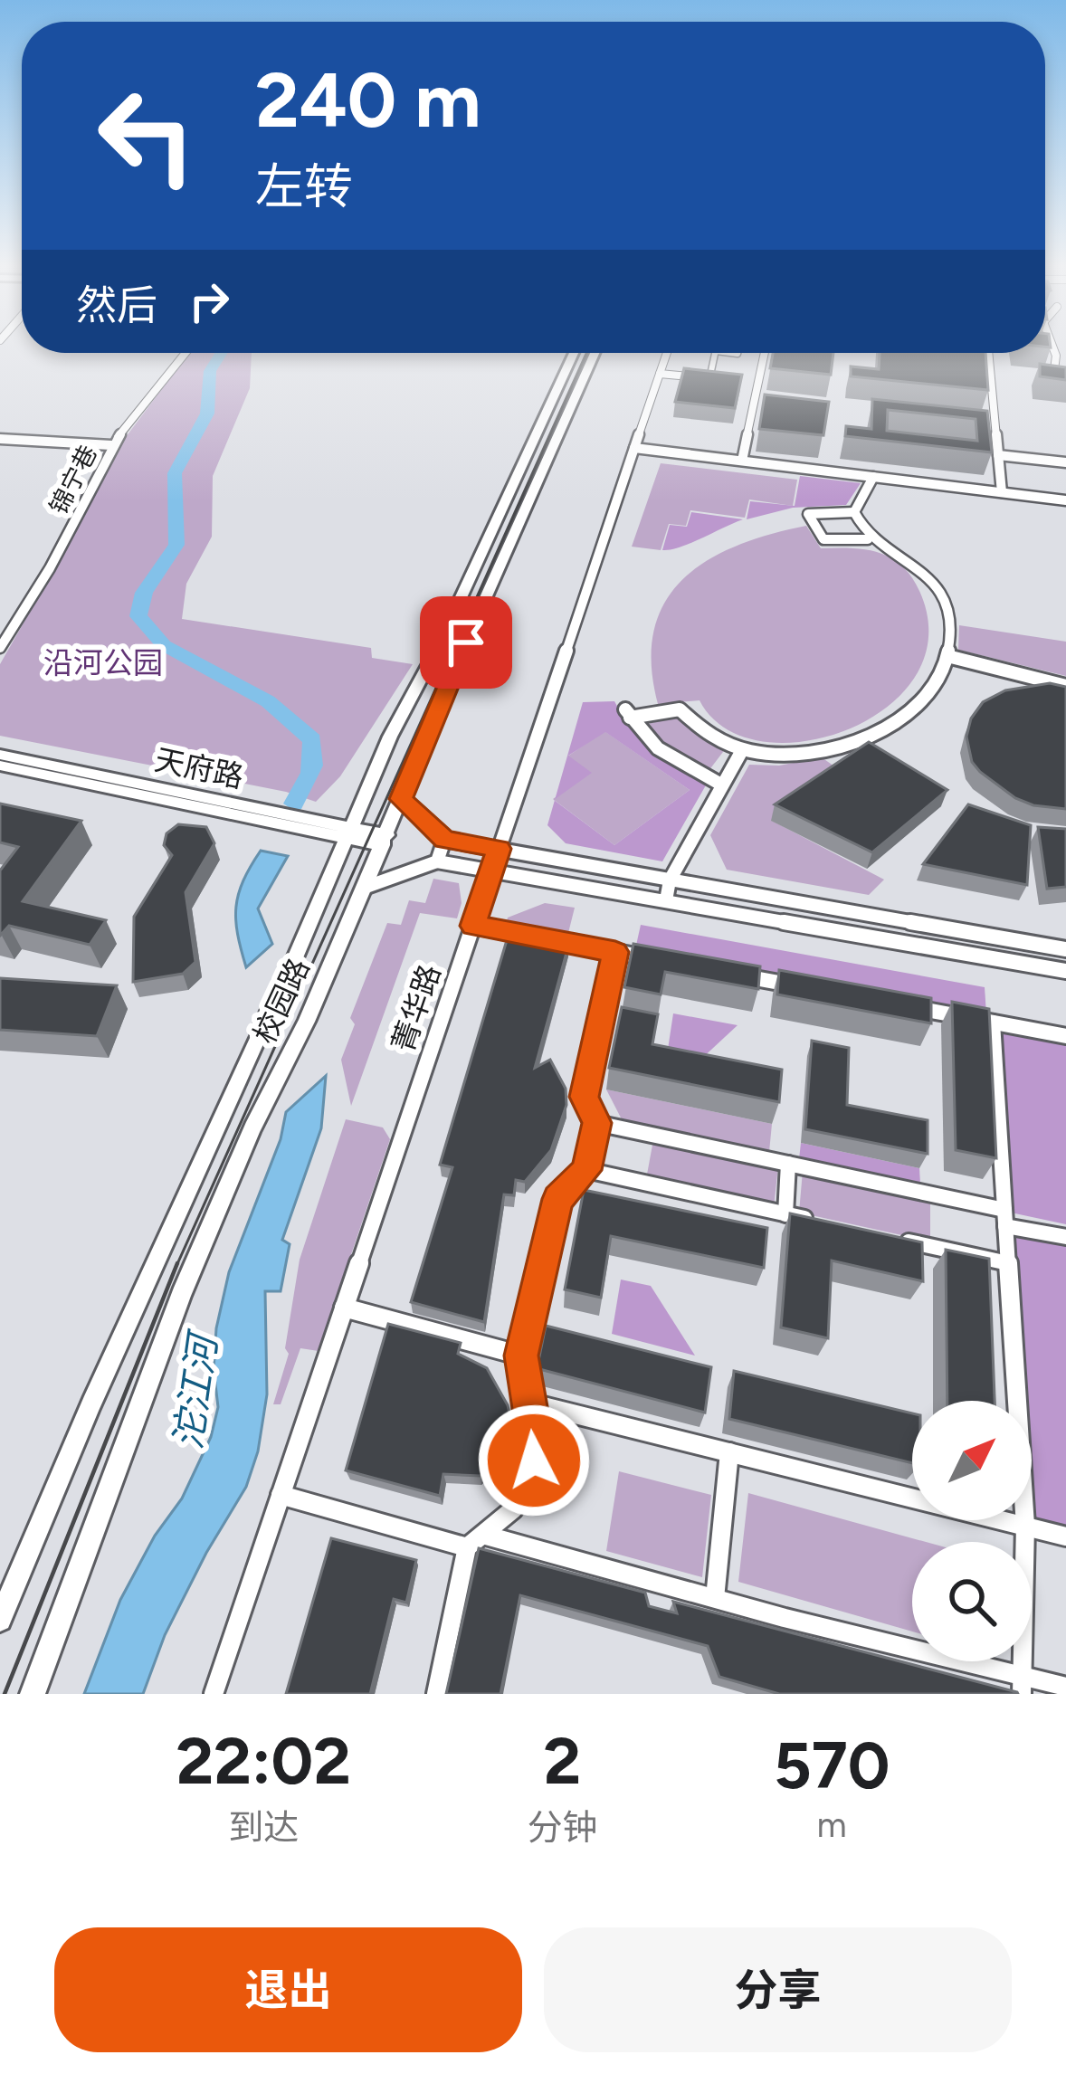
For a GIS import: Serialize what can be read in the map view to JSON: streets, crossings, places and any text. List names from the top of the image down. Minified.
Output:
{"streets":{"street":["锦宁巷","天府路","校园路","菁华路"]},"crossings":[["天府路","校园路"]],"water":["沱江河"],"parks":["沿河公园"],"north":"top right","page":{"turn":["240 m","左转"],"then":"然后","eta":["22:02","到达","2","分钟","570","m"],"buttons":["退出","分享"]}}
